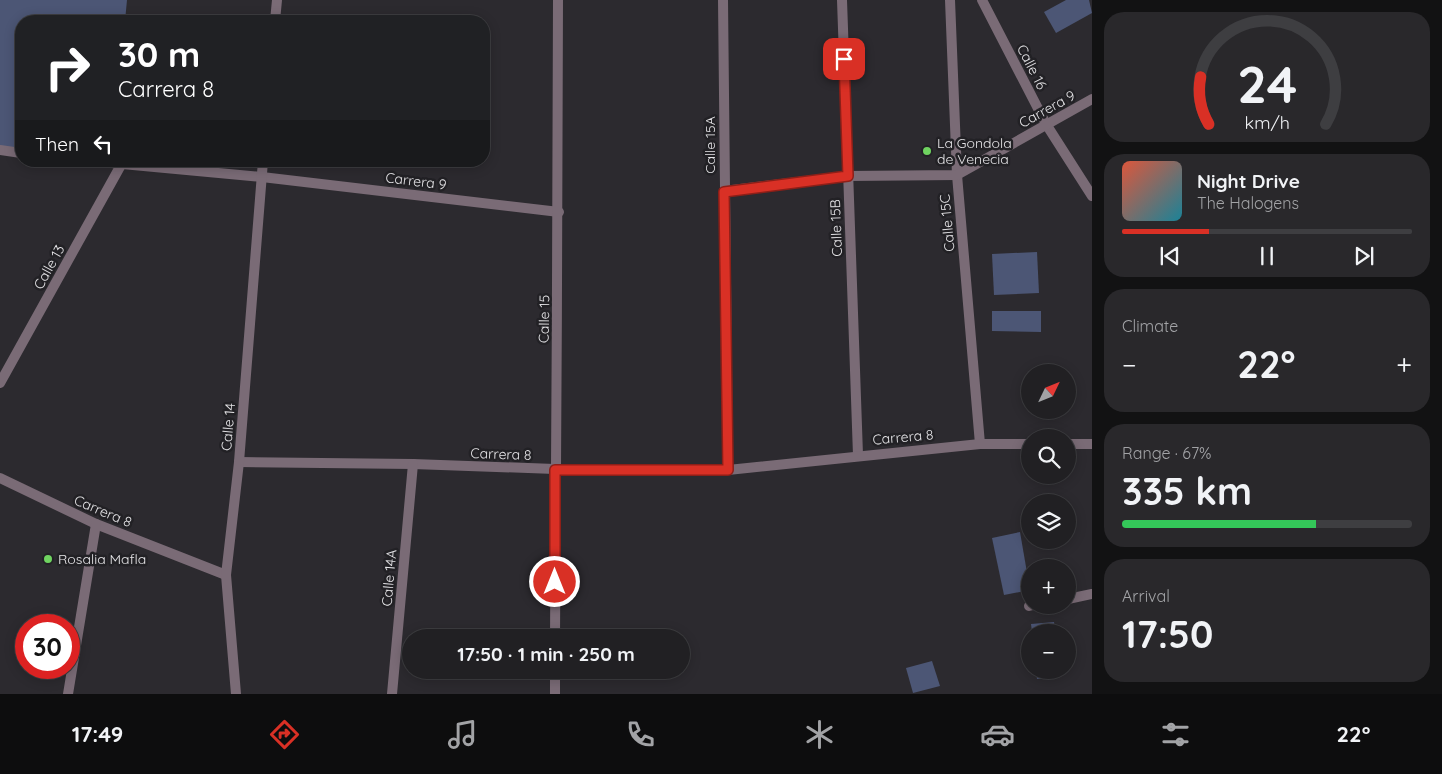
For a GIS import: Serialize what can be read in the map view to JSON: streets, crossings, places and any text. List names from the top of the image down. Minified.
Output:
{"streets":{"street":["Calle 16","Carrera 9","Calle 15A","Calle 15C","Calle 15B","Calle 13","Calle 15","Calle 14","Carrera 8","Calle 14A"]},"crossings":[["Calle 16","Carrera 9"],["Carrera 9","Calle 15A"],["Carrera 9","Calle 15C"],["Carrera 9","Calle 15B"],["Carrera 9","Calle 15"],["Carrera 9","Calle 14"],["Calle 15A","Carrera 8"],["Calle 15C","Carrera 8"],["Calle 15B","Carrera 8"],["Calle 15","Carrera 8"],["Calle 14","Carrera 8"],["Carrera 8","Calle 14A"]],"places":["La Gondola de Venecia","Rosalia Mafla"],"north":"top right","page":{"turn":["30 m","Carrera 8"],"then":"Then","song":["Night Drive","The Halogens"],"tile":["Climate",["Range · 67%","335 km"],["Arrival","17:50"]],"heat":["−","22°","+"],"map_buttons":["+","−"],"limit":"30","trip":"17:50 · 1 min · 250 m","tabs":["17:49","22°"],"gauge":["24","km/h"]}}
